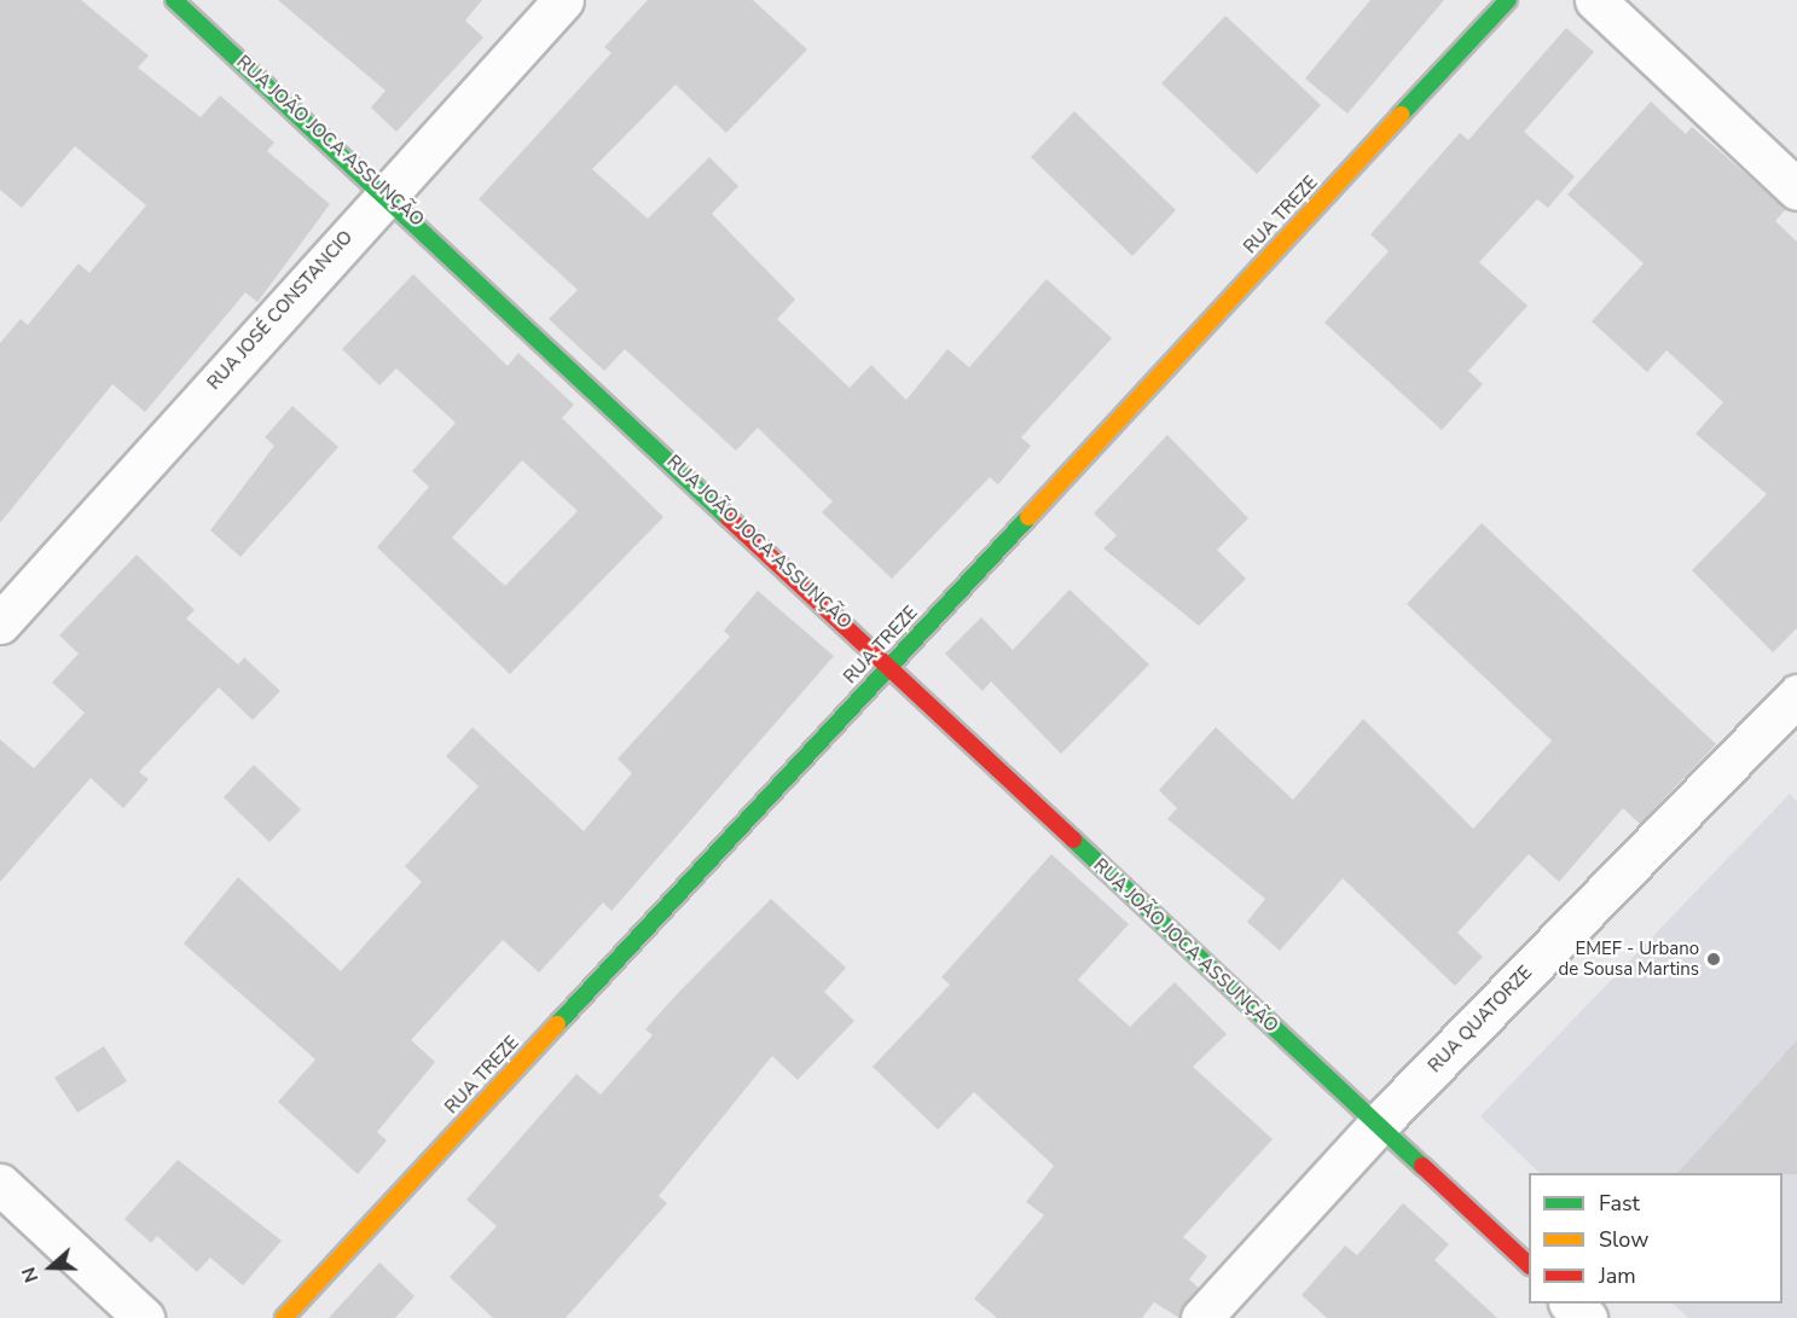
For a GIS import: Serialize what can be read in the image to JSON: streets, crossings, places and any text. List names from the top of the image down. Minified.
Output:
{"streets":{"street":["RUA JOÃO JOCA ASSUNÇÃO","RUA TREZE","RUA JOSÉ CONSTANCIO","RUA QUATORZE"]},"crossings":[["RUA JOÃO JOCA ASSUNÇÃO","RUA TREZE"],["RUA JOÃO JOCA ASSUNÇÃO","RUA JOSÉ CONSTANCIO"],["RUA JOÃO JOCA ASSUNÇÃO","RUA QUATORZE"]],"places":["EMEF - Urbano de Sousa Martins"],"legend":["Fast","Slow","Jam"],"north":"left"}
